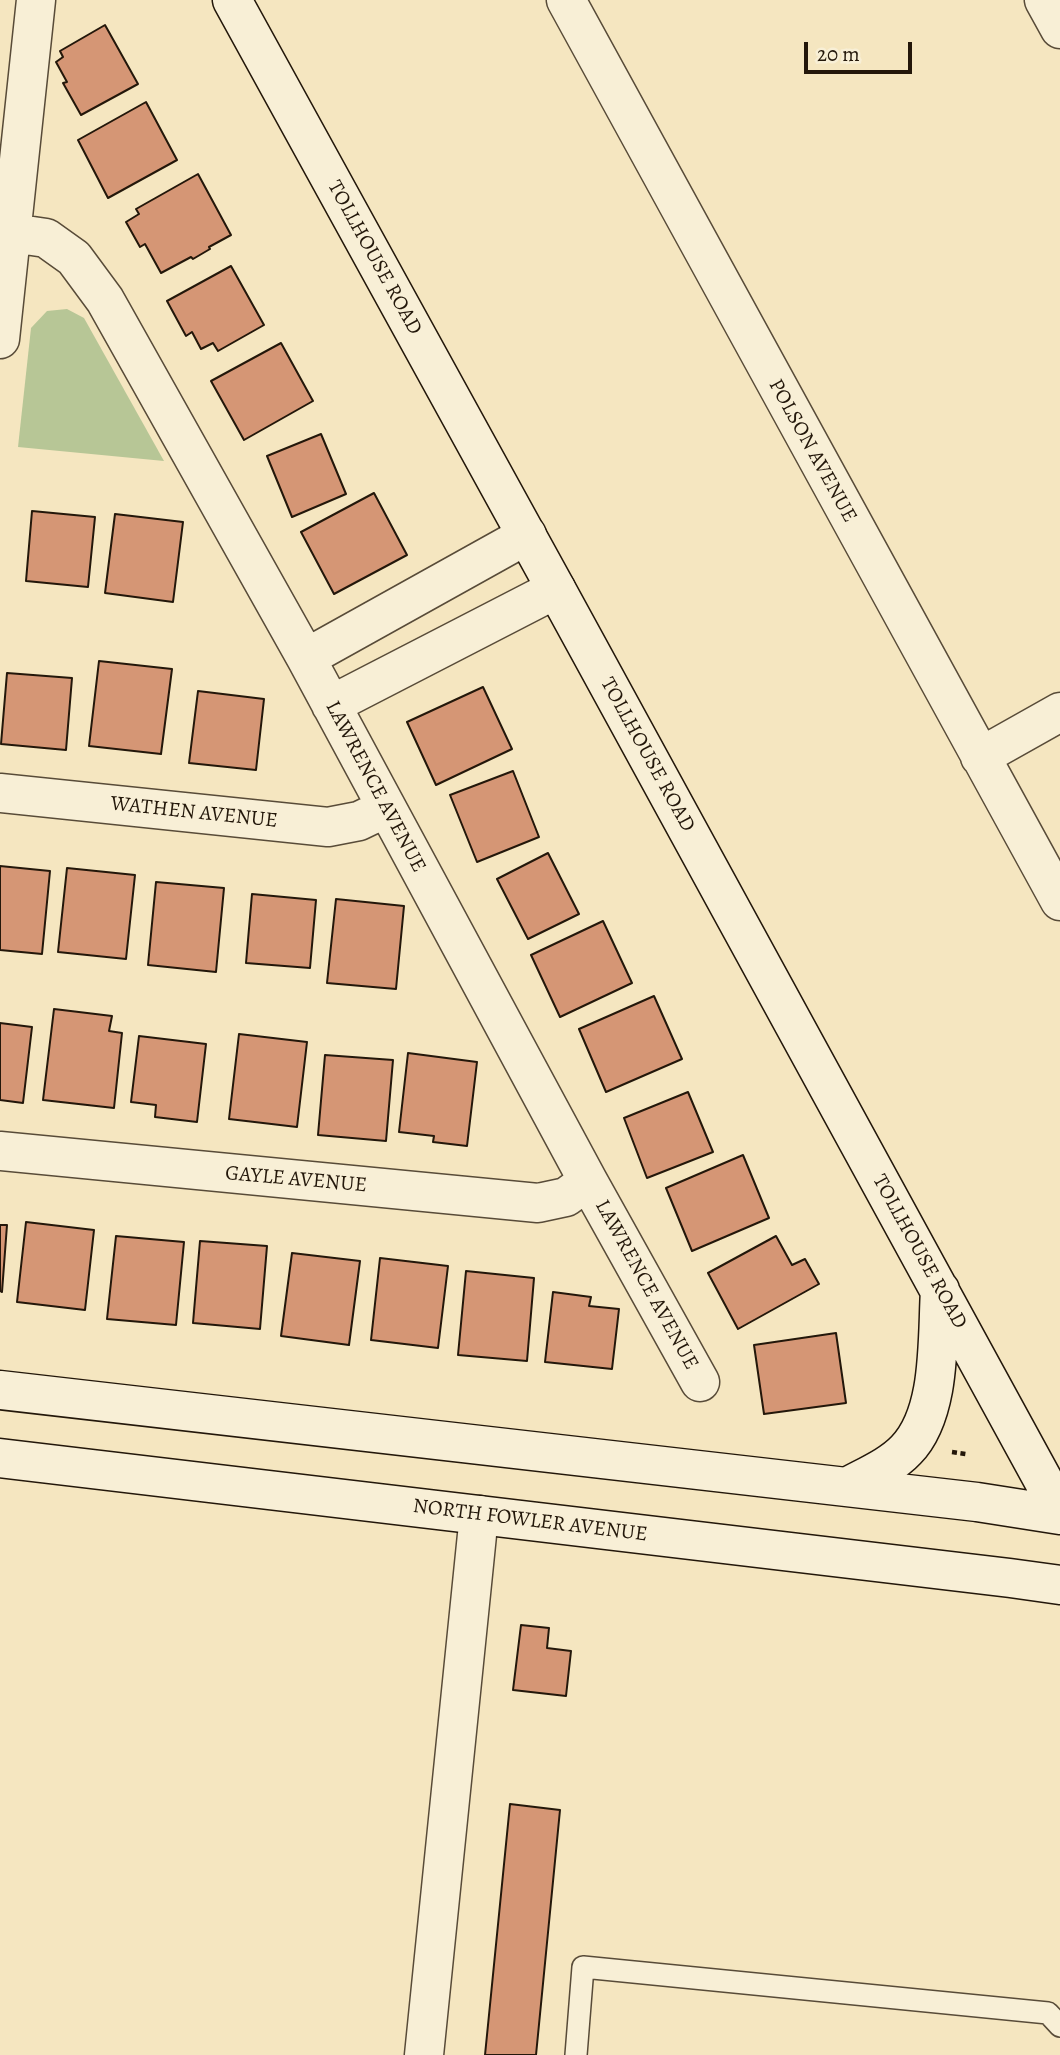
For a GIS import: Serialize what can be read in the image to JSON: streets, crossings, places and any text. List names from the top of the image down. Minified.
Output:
{"streets":{"street":["TOLLHOUSE ROAD","POLSON AVENUE","LAWRENCE AVENUE","WATHEN AVENUE","GAYLE AVENUE","NORTH FOWLER AVENUE"]},"crossings":[["LAWRENCE AVENUE","WATHEN AVENUE"],["LAWRENCE AVENUE","GAYLE AVENUE"]],"scale_bar":"20 m"}
